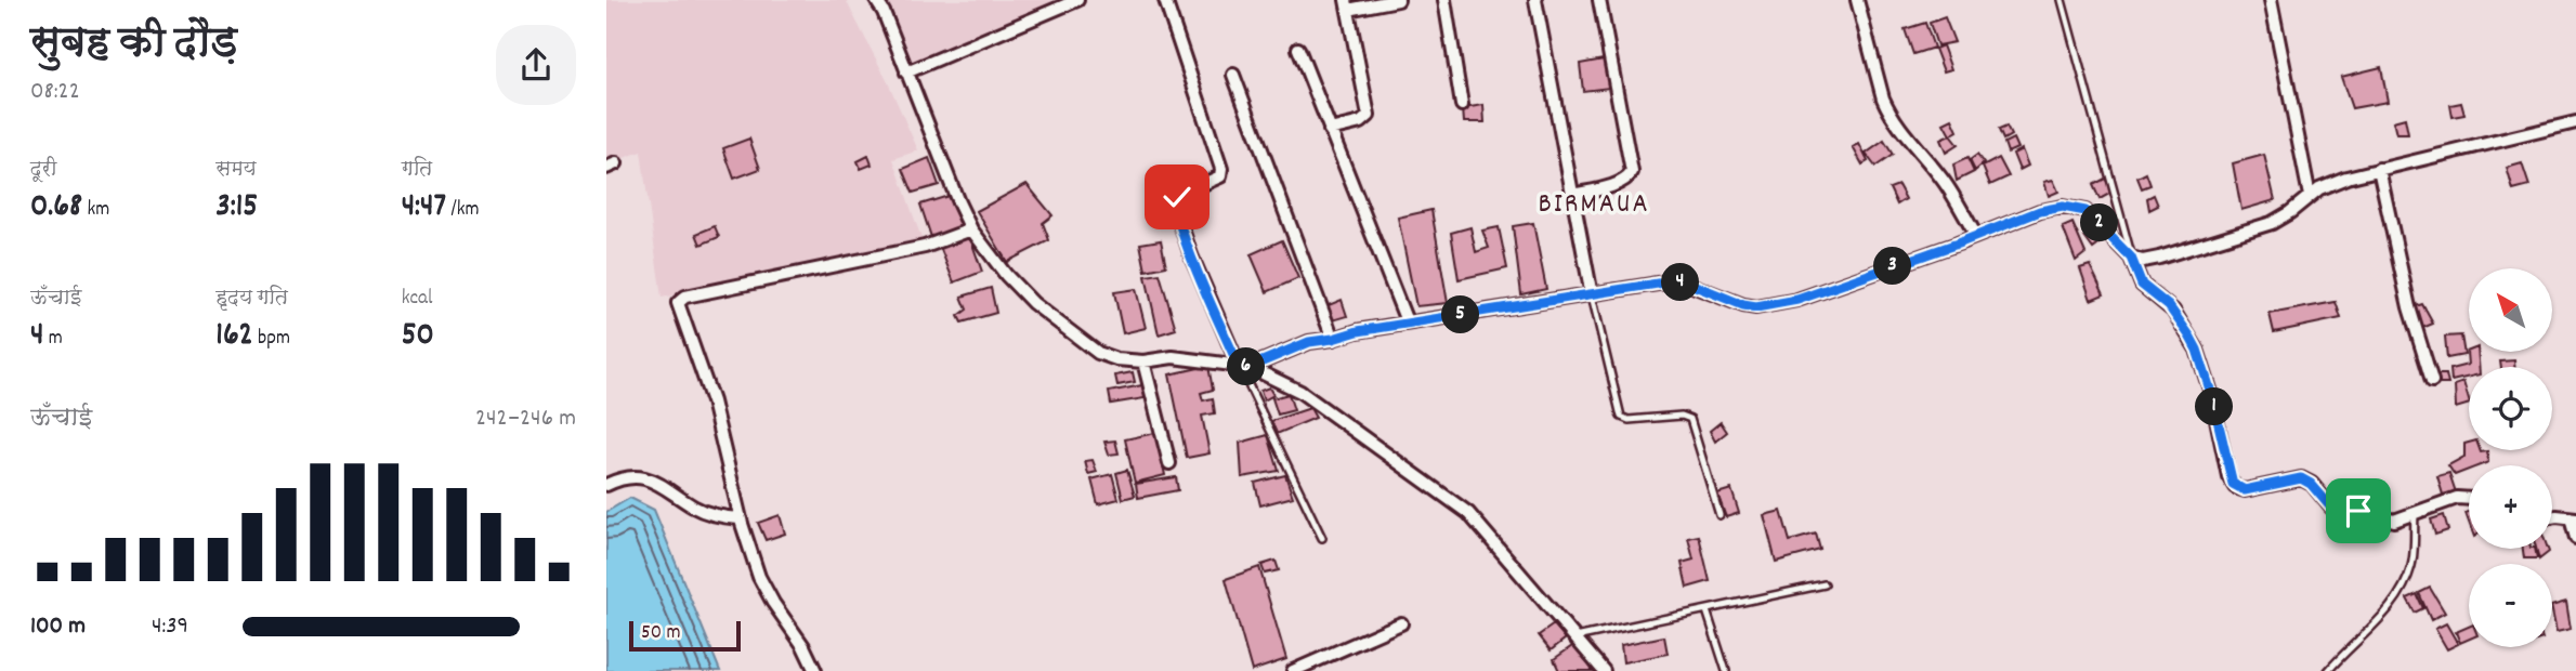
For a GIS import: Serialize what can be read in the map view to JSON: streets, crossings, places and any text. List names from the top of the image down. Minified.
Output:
{"districts":["BIRMAUA"],"scale_bar":"50 m","north":"top left","page":{"heading":["सुबह की दौड़","08:22"],"stats":[["दूरी","0.68 km"],["समय","3:15"],["गति","4:47 /km"],["ऊँचाई","4 m"],["हृदय गति","162 bpm"],["kcal","50"]],"pins":["2","3","4","5","6","1"],"map_buttons":["+","−"],"chart":["ऊँचाई","242–246 m"],"list":[{"name":"100 m","note":"4:39"}],"scale":"50 m"}}
